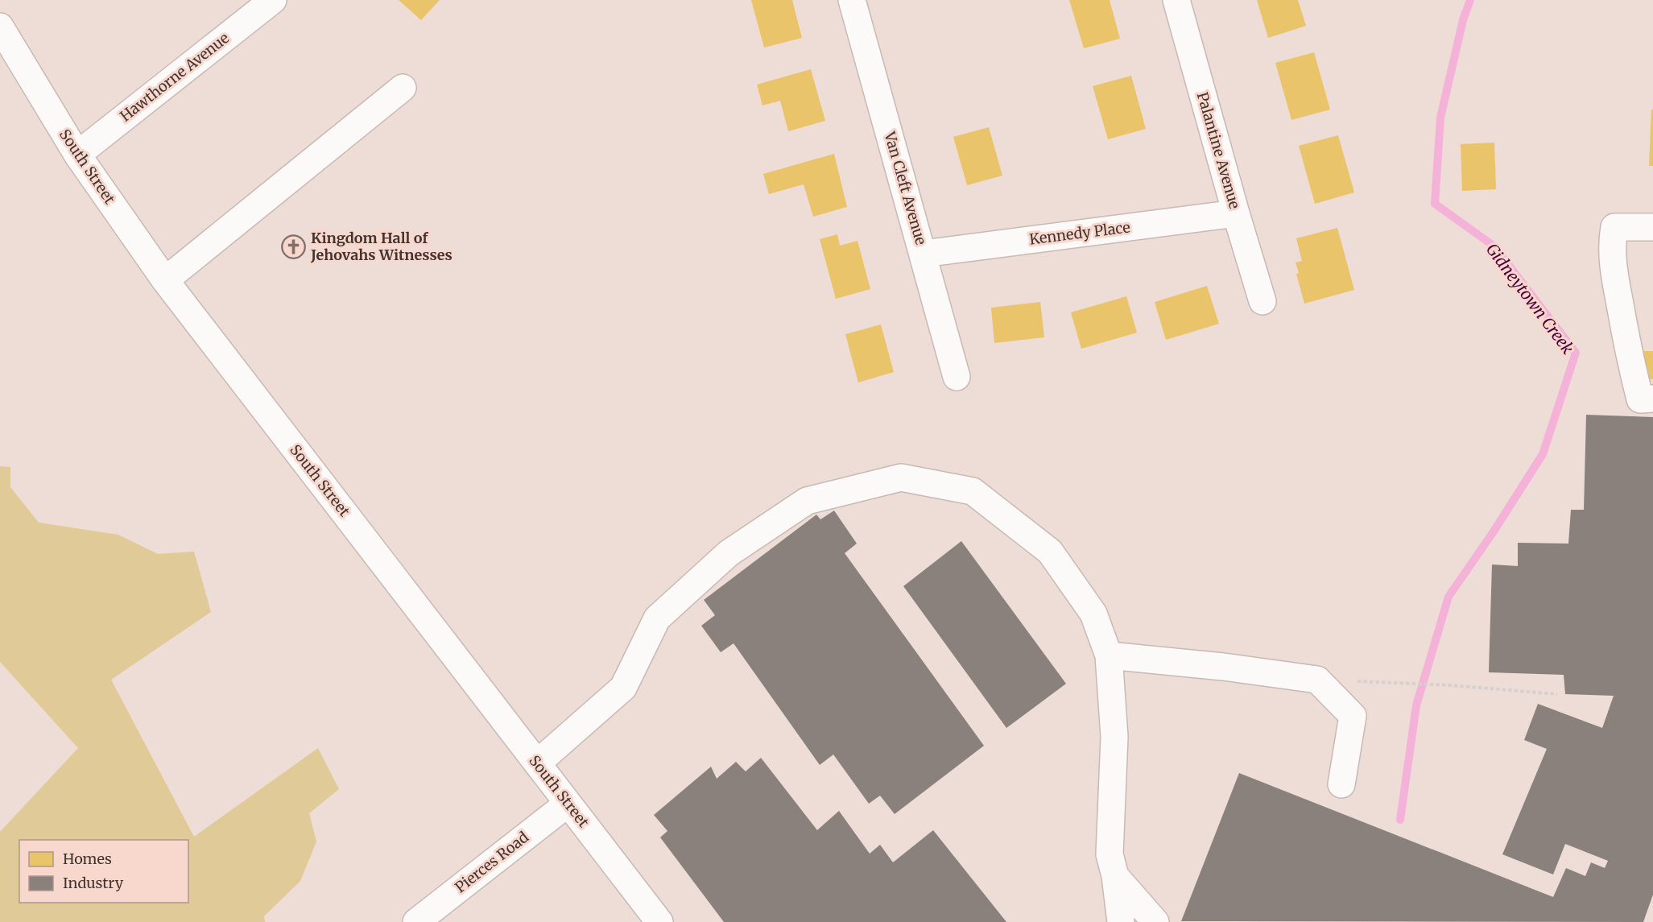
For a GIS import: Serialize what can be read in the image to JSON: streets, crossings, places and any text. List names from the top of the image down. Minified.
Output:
{"streets":{"street":["Hawthorne Avenue","Palantine Avenue","South Street","Van Cleft Avenue","Kennedy Place","Pierces Road"]},"crossings":[["Hawthorne Avenue","South Street"],["Palantine Avenue","Kennedy Place"],["South Street","Pierces Road"],["Van Cleft Avenue","Kennedy Place"]],"water":["Gidneytown Creek"],"places":{"church":["Kingdom Hall of Jehovahs Witnesses"]},"legend":["Homes","Industry"]}
